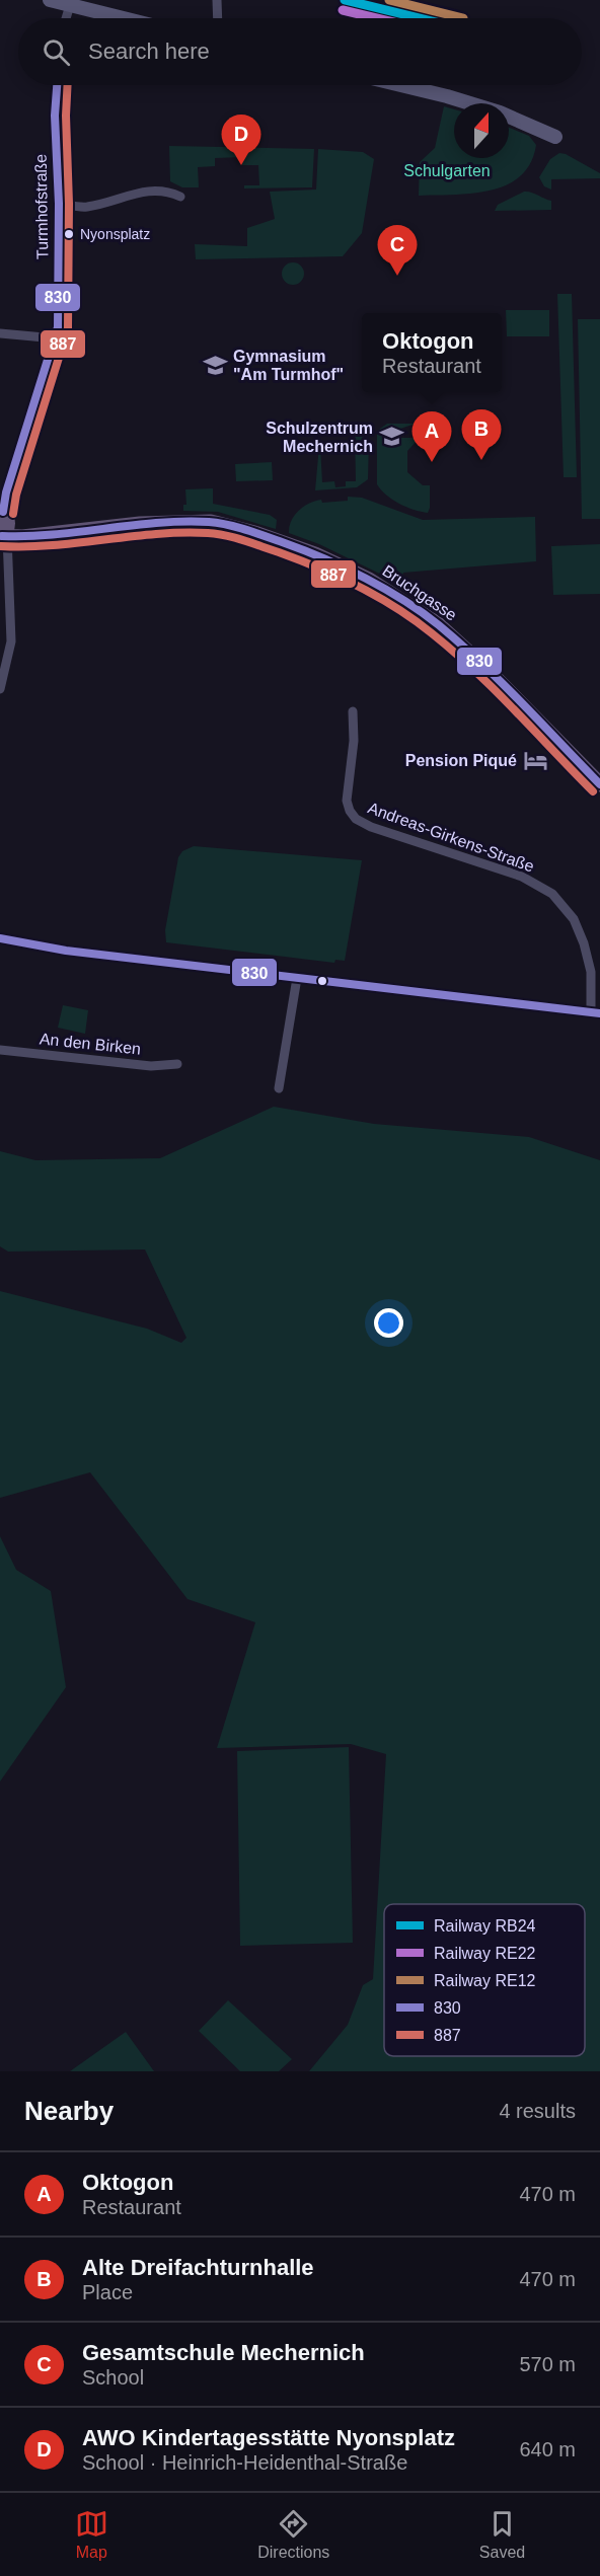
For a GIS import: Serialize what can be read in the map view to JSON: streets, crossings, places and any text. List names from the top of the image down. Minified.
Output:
{"streets":{"main road":["Bruchgasse"],"street":["Turmhofstraße","Andreas-Girkens-Straße","An den Birken"]},"crossings":[["Turmhofstraße","Bruchgasse"]],"parks":["Schulgarten"],"places":{"other":["Nyonsplatz"],"school or university":["Gymnasium \"Am Turmhof\"","Schulzentrum Mechernich"],"hotel":["Pension Piqué"]},"lines":["rail line RB24","rail line RE12","rail line RE22","transit line 830","transit line 887"],"legend":["Railway RB24","Railway RE22","Railway RE12","830","887"],"north":"top","page":{"search":"Search here","pins":["D","C","B","A"],"popup":["Oktogon","Restaurant"],"heading":["Nearby","4 results"],"list":[{"mark":"A","name":"Oktogon","note":"Restaurant","value":"470 m"},{"mark":"B","name":"Alte Dreifachturnhalle","note":"Place","value":"470 m"},{"mark":"C","name":"Gesamtschule Mechernich","note":"School","value":"570 m"},{"mark":"D","name":"AWO Kindertagesstätte Nyonsplatz","note":"School · Heinrich-Heidenthal-Straße","value":"640 m"}],"nav":["Map","Directions","Saved"]}}
